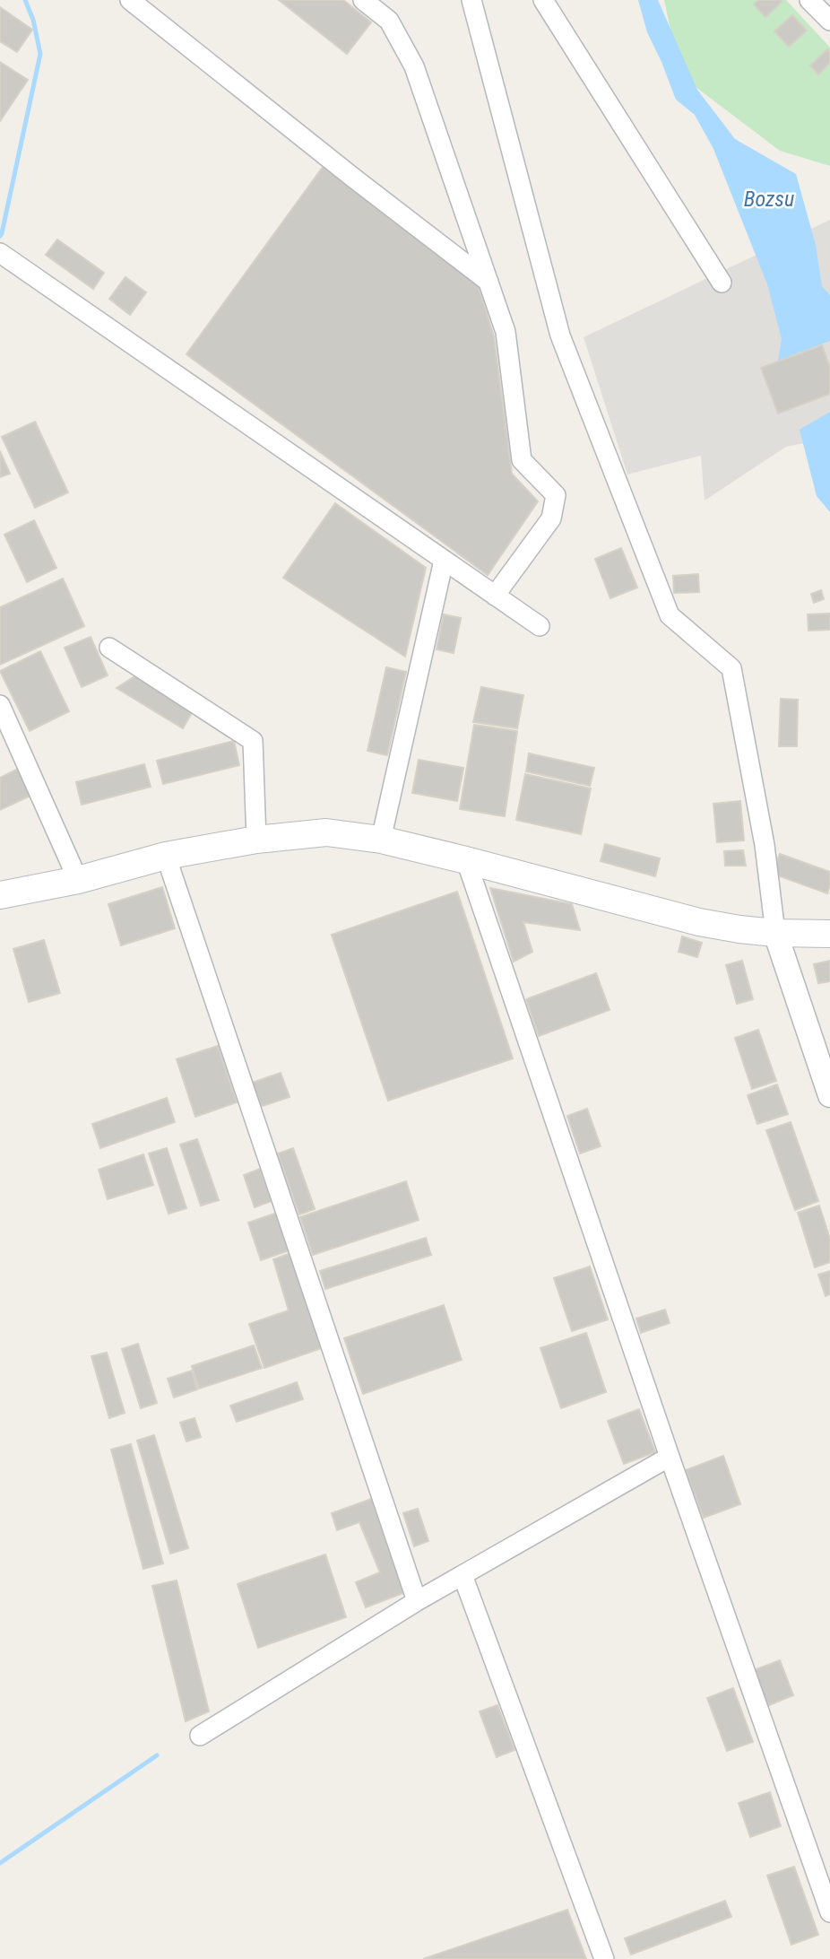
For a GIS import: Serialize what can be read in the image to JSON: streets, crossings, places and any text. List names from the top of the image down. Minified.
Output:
{"water":["Bozsu"]}
